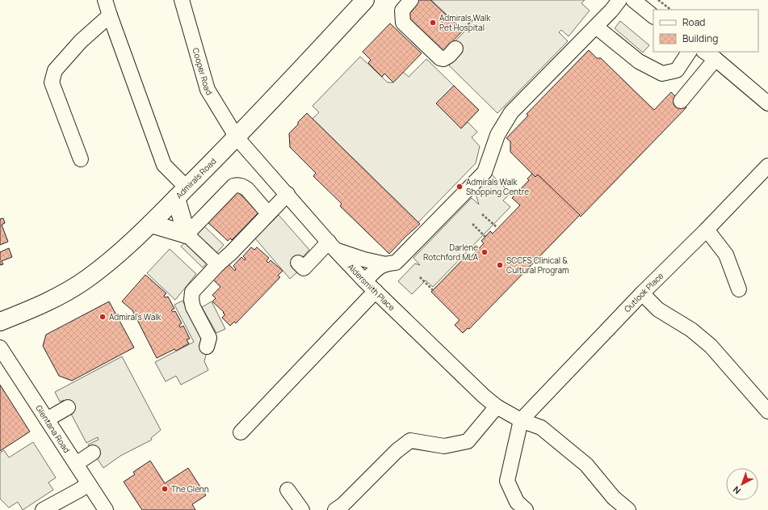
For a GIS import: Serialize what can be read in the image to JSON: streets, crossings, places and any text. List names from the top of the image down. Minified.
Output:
{"streets":{"main road":["Admirals Road"],"street":["Cooper Road","Aldersmith Place","Outlook Place","Glentana Road"]},"crossings":[["Cooper Road","Admirals Road"],["Cooper Road","Aldersmith Place"],["Admirals Road","Aldersmith Place"],["Aldersmith Place","Outlook Place"]],"places":["Admirals Walk Pet Hospital","Admirals Walk Shopping Centre","Darlene Rotchford MLA","SCCFS Clinical & Cultural Program","Admiral's Walk","The Glenn"],"legend":["Road","Building"],"north":"bottom left"}
